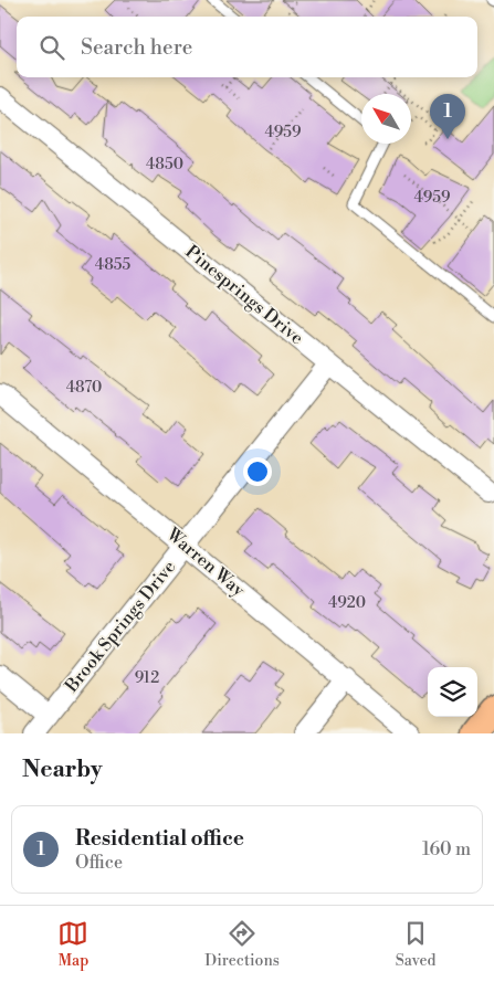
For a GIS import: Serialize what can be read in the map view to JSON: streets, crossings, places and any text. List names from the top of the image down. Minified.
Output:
{"streets":{"street":["Pinesprings Drive","Warren Way","Brook Springs Drive"]},"crossings":[["Pinesprings Drive","Brook Springs Drive"],["Warren Way","Brook Springs Drive"]],"house_numbers":["4959","4850","4959","4855","4870","4920","912"],"north":"top left","page":{"search":"Search here","pins":"1","heading":"Nearby","list":[{"mark":"1","name":"Residential office","note":"Office","value":"160 m"}],"nav":["Map","Directions","Saved"]}}
